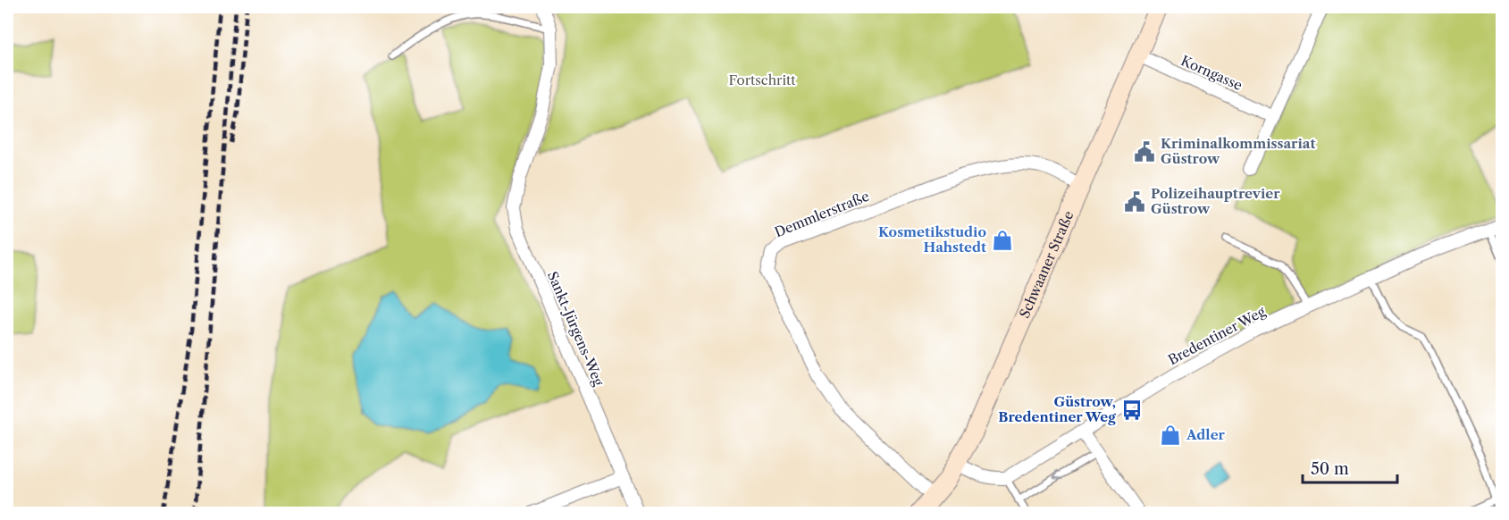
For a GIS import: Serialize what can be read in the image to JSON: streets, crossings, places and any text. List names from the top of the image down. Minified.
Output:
{"streets":{"main road":["Schwaaner Straße"],"street":["Korngasse","Demmlerstraße","Sankt-Jürgens-Weg","Bredentiner Weg"]},"crossings":[["Korngasse","Schwaaner Straße"],["Demmlerstraße","Schwaaner Straße"]],"parks":["Fortschritt"],"places":{"public building":["Kriminalkommissariat Güstrow","Polizeihauptrevier Güstrow"],"shop":["Kosmetikstudio Hahstedt","Adler"],"bus stop":["Güstrow, Bredentiner Weg"]},"scale_bar":"50 m"}
